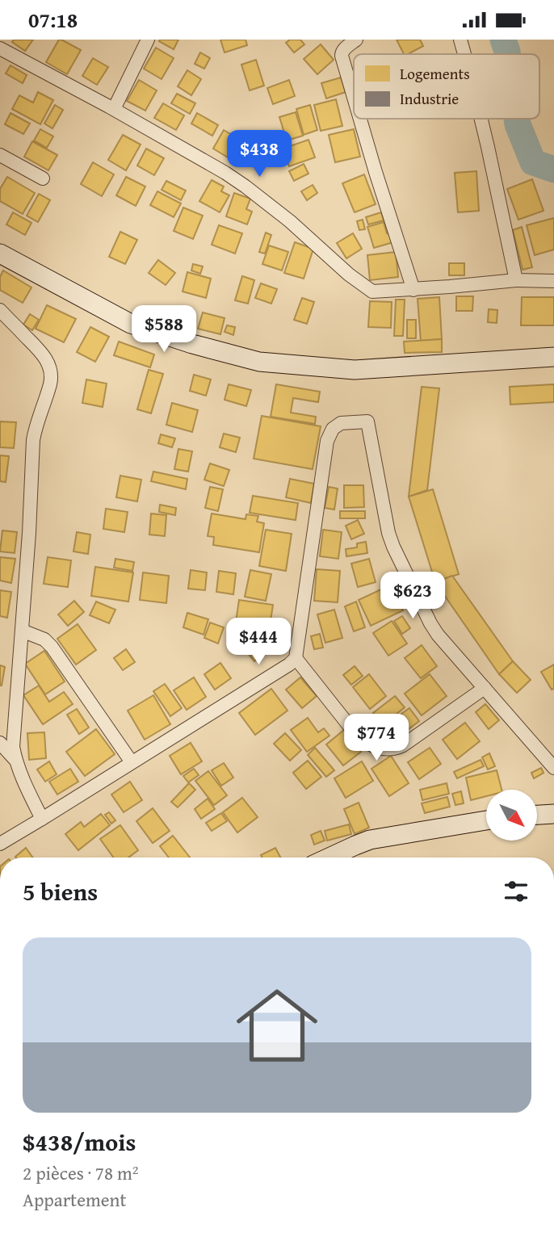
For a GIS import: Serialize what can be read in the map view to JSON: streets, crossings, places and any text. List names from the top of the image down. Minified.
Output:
{"legend":["Logements","Industrie"],"north":"bottom right","page":{"status":"07:18","price":["$438","$588","$623","$444","$774"],"heading":"5 biens","list":[{"name":"$438/mois","note":"2 pièces · 78 m² · Appartement"}]}}
